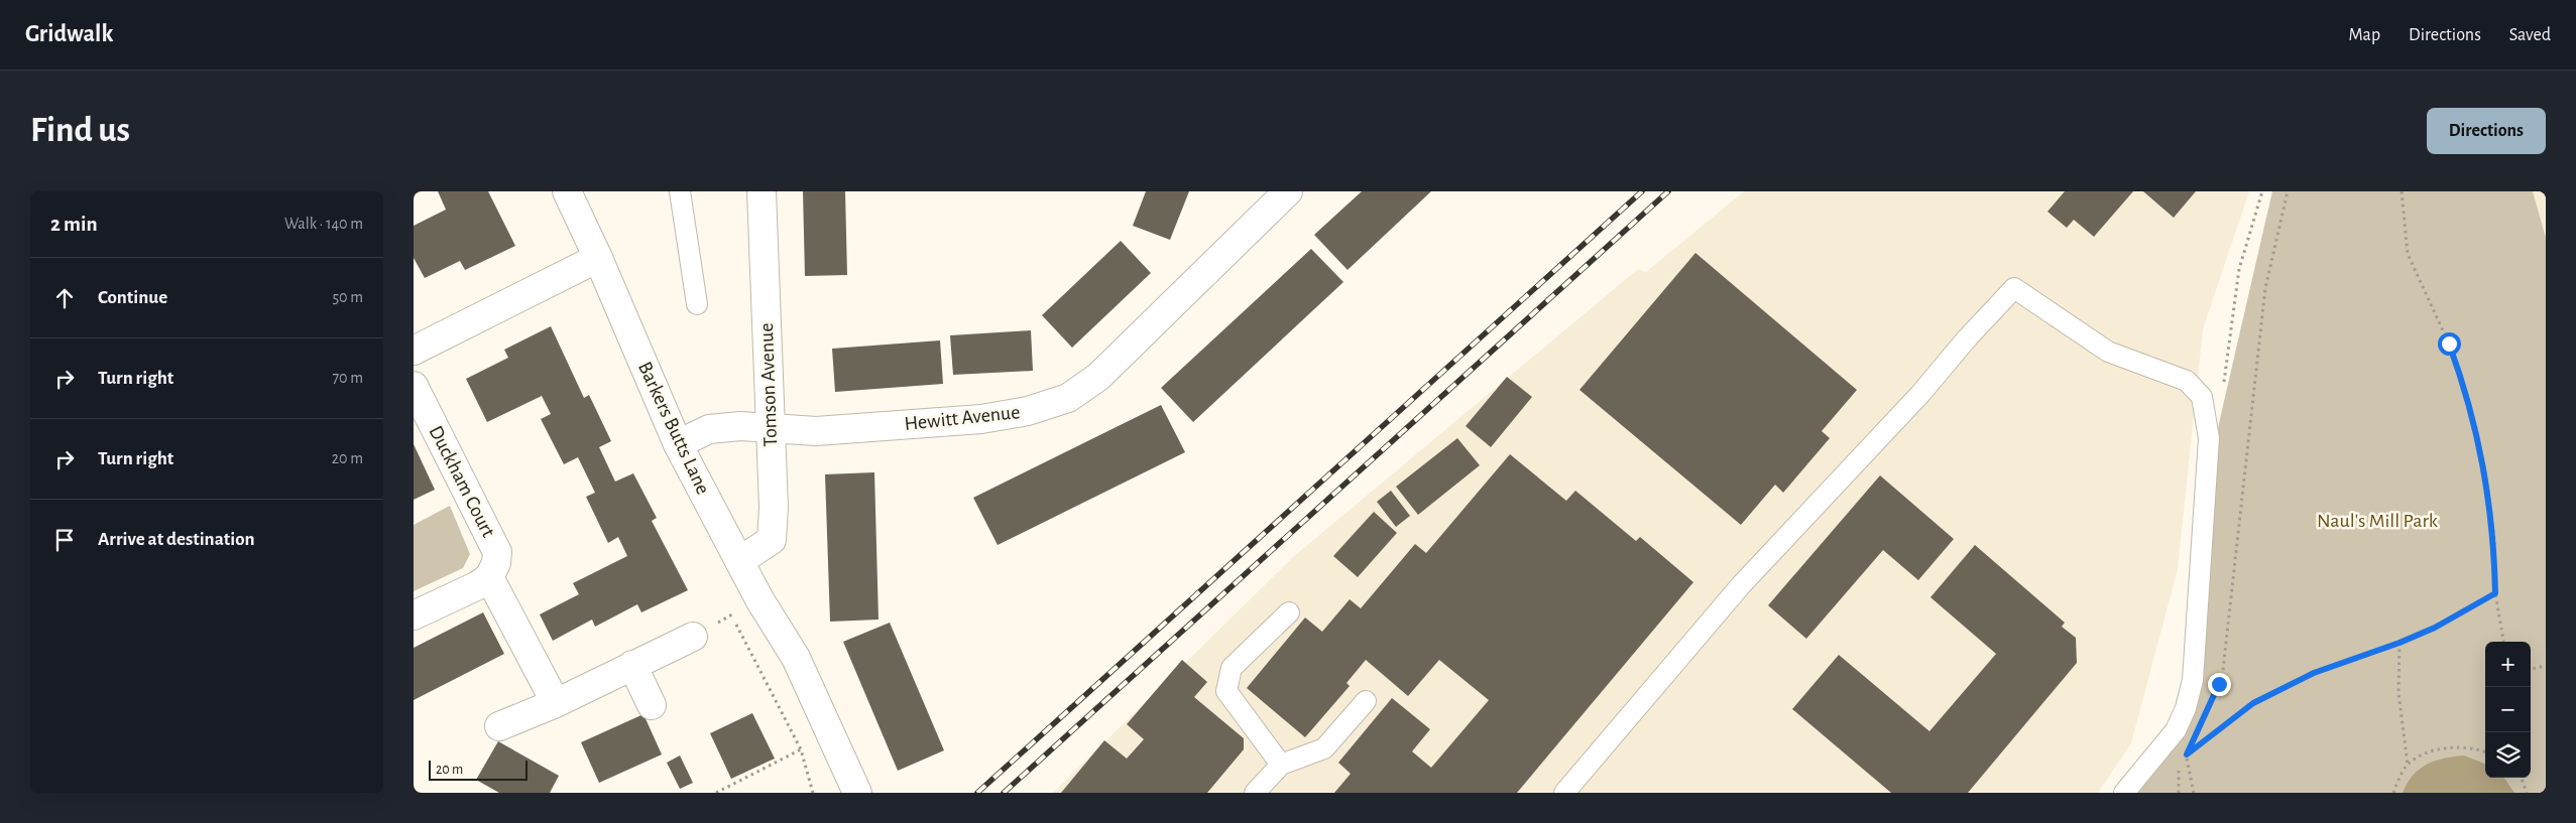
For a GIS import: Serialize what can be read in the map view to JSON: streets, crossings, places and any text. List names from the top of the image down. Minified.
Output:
{"streets":{"street":["Tomson Avenue","Hewitt Avenue","Barkers Butts Lane","Duckham Court"]},"crossings":[["Tomson Avenue","Hewitt Avenue"],["Tomson Avenue","Barkers Butts Lane"],["Hewitt Avenue","Barkers Butts Lane"]],"parks":["Naul's Mill Park"],"scale_bar":"20 m","page":{"header":"Gridwalk","nav":["Map","Directions","Saved"],"buttons":"Directions","title":"Find us","heading":["2 min","Walk · 140 m"],"list":[["Continue","50 m"],["Turn right","70 m"],["Turn right","20 m"],"Arrive at destination"],"map_buttons":["+","−"],"scale":"20 m"}}
